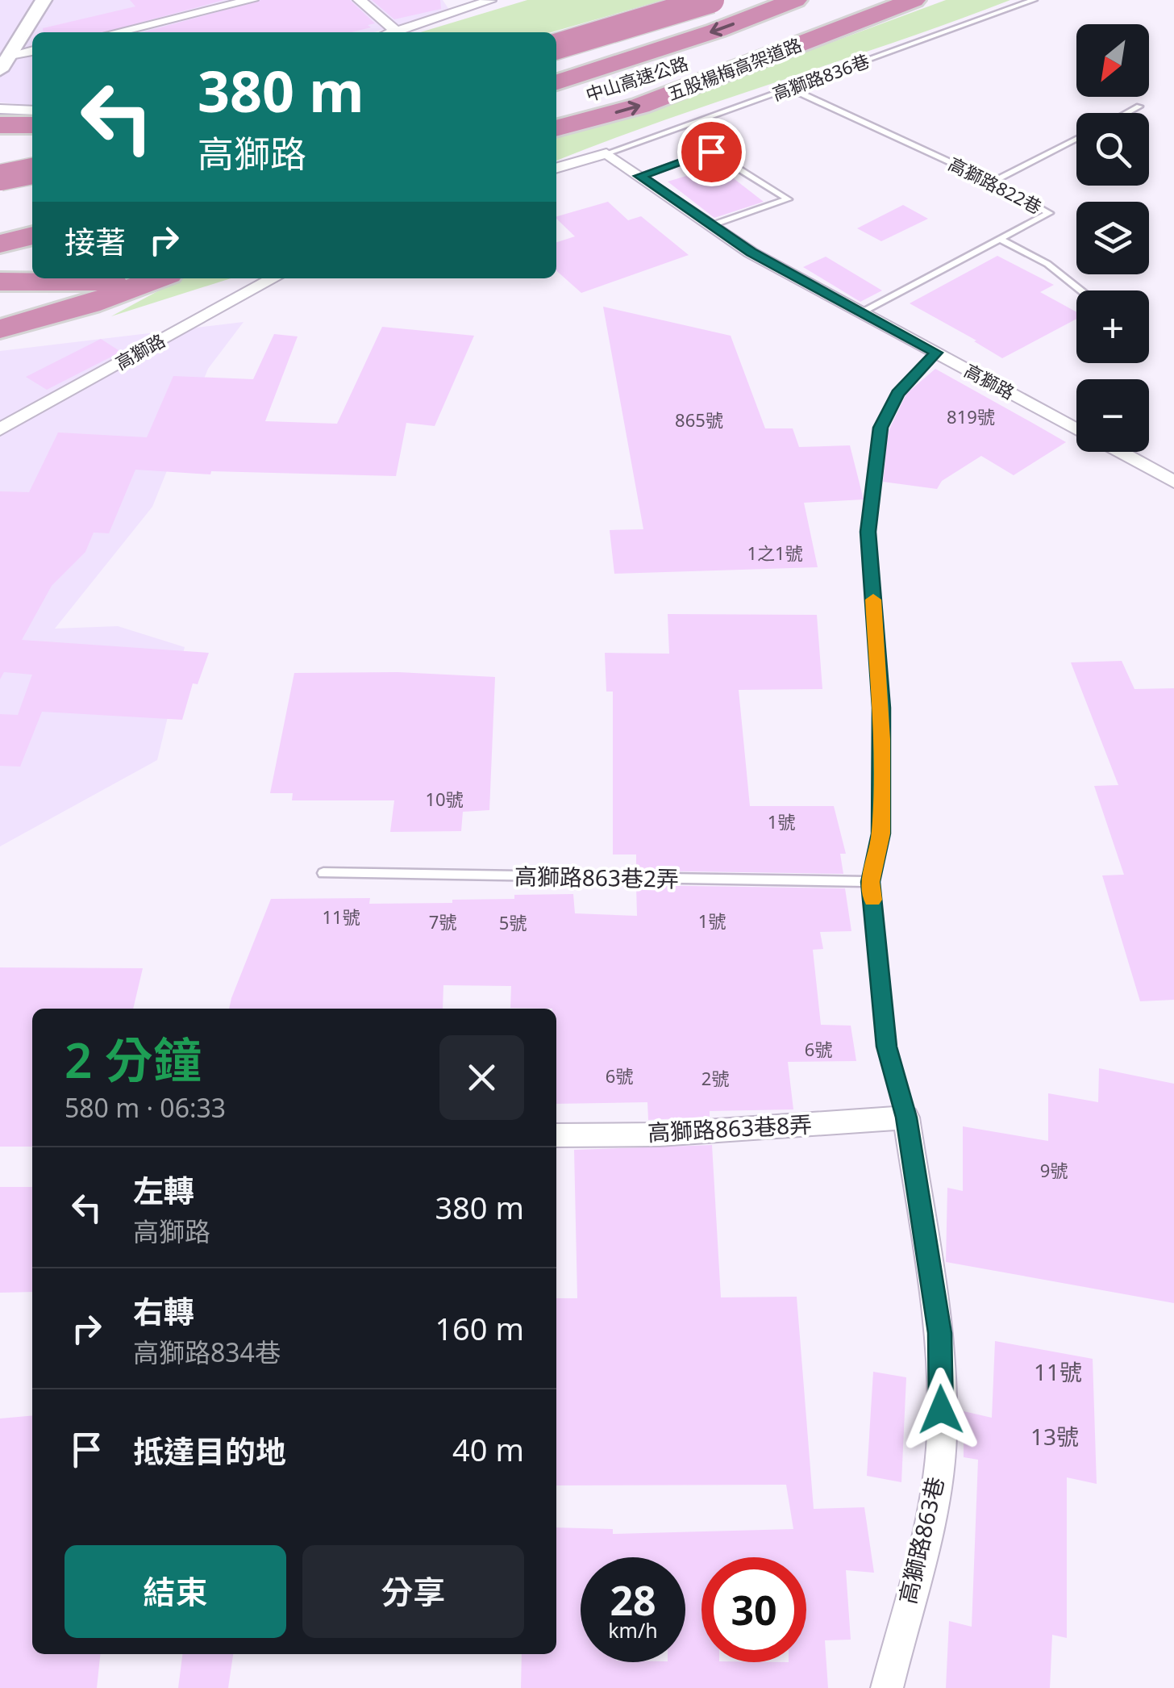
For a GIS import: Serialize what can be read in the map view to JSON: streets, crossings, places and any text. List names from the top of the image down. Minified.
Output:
{"streets":{"highway":["五股楊梅高架道路","中山高速公路"],"street":["高獅路","高獅路863巷8弄","高獅路863巷"],"lane":["高獅路836巷","高獅路822巷","高獅路863巷2弄"]},"crossings":[["高獅路836巷","高獅路822巷"],["高獅路836巷","高獅路"],["高獅路822巷","高獅路"],["高獅路","高獅路863巷"],["高獅路863巷2弄","高獅路863巷"],["高獅路863巷8弄","高獅路863巷"]],"house_numbers":["819號","865號","1之1號","10號","1號","11號","1號","7號","5號","6號","6號","2號","9號","11號","13號"],"north":"bottom left","page":{"map_buttons":["+","−"],"turn":["380 m","高獅路"],"then":"接著","heading":["2 分鐘","580 m · 06:33"],"list":[{"name":"左轉","note":"高獅路","value":"380 m"},{"name":"右轉","note":"高獅路834巷","value":"160 m"},{"name":"抵達目的地","value":"40 m"}],"buttons":["結束","分享"],"speed":"28 km/h","limit":"30"}}
